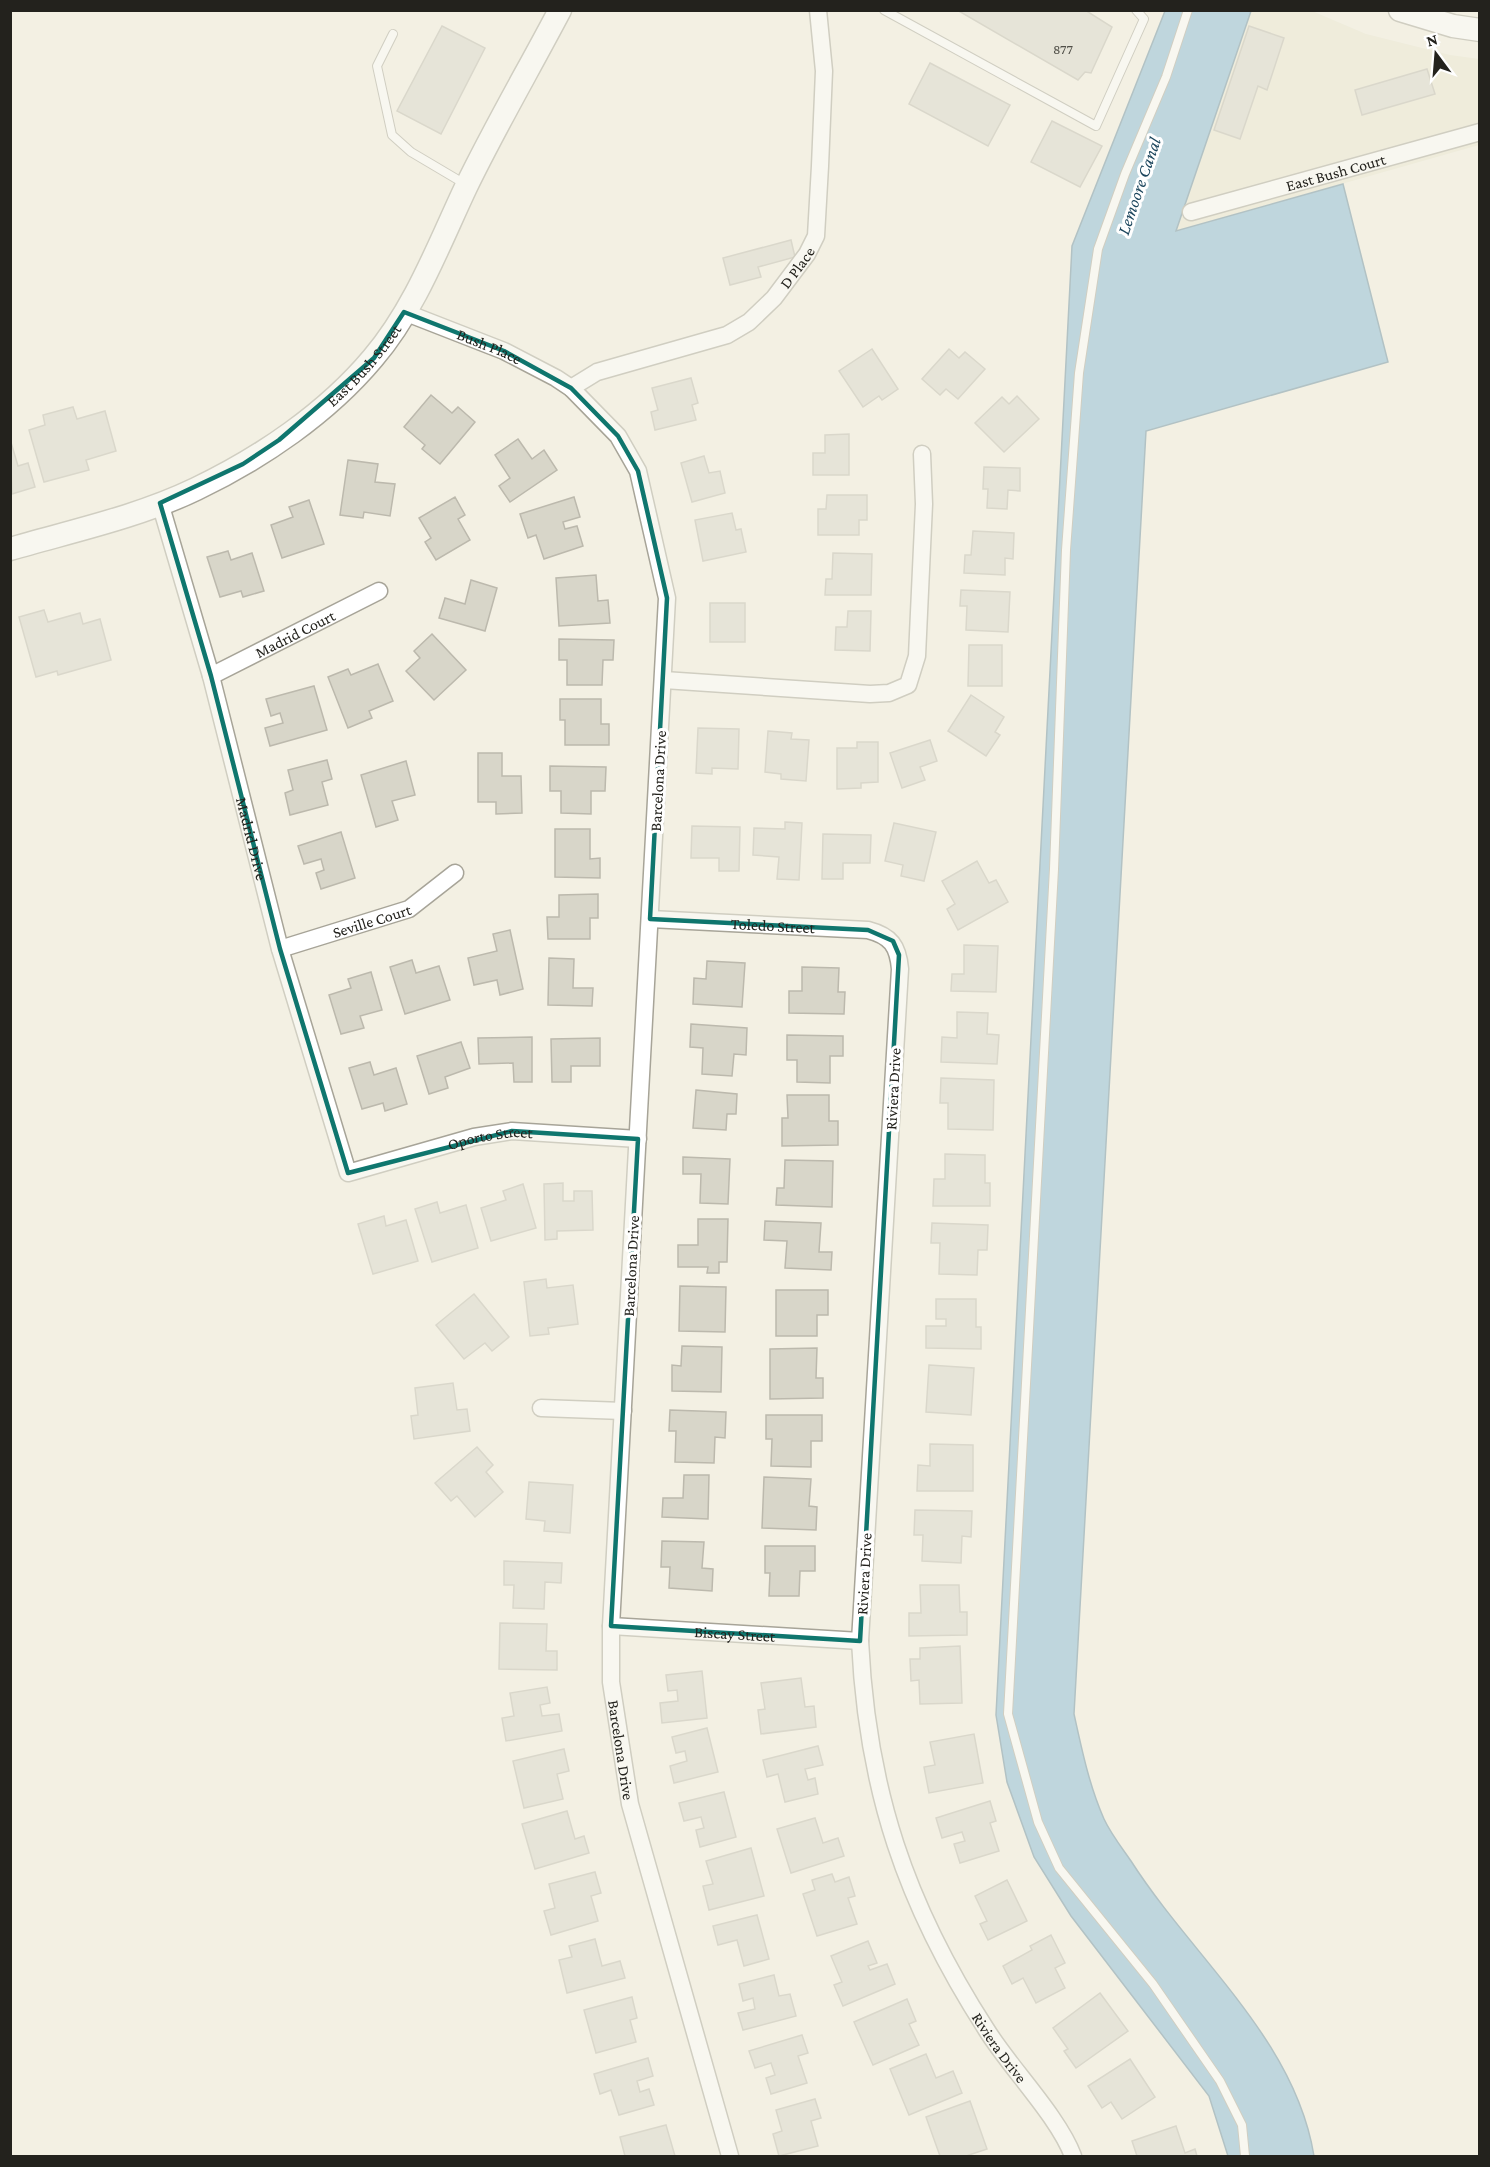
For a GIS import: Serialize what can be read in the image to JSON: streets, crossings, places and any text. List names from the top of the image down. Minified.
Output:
{"streets":{"main road":["East Bush Street"],"street":["East Bush Court","D Place","Bush Place","Madrid Court","Barcelona Drive","Madrid Drive","Seville Court","Toledo Street","Riviera Drive","Oporto Street","Biscay Street"]},"crossings":[["D Place","Bush Place"],["D Place","Barcelona Drive"],["Bush Place","East Bush Street"],["Bush Place","Barcelona Drive"],["East Bush Street","Madrid Drive"],["Madrid Court","Madrid Drive"],["Barcelona Drive","Toledo Street"],["Barcelona Drive","Oporto Street"],["Barcelona Drive","Biscay Street"],["Madrid Drive","Seville Court"],["Madrid Drive","Oporto Street"],["Toledo Street","Riviera Drive"],["Riviera Drive","Biscay Street"]],"water":["Lemoore Canal"],"house_numbers":["877"],"north":"top"}
